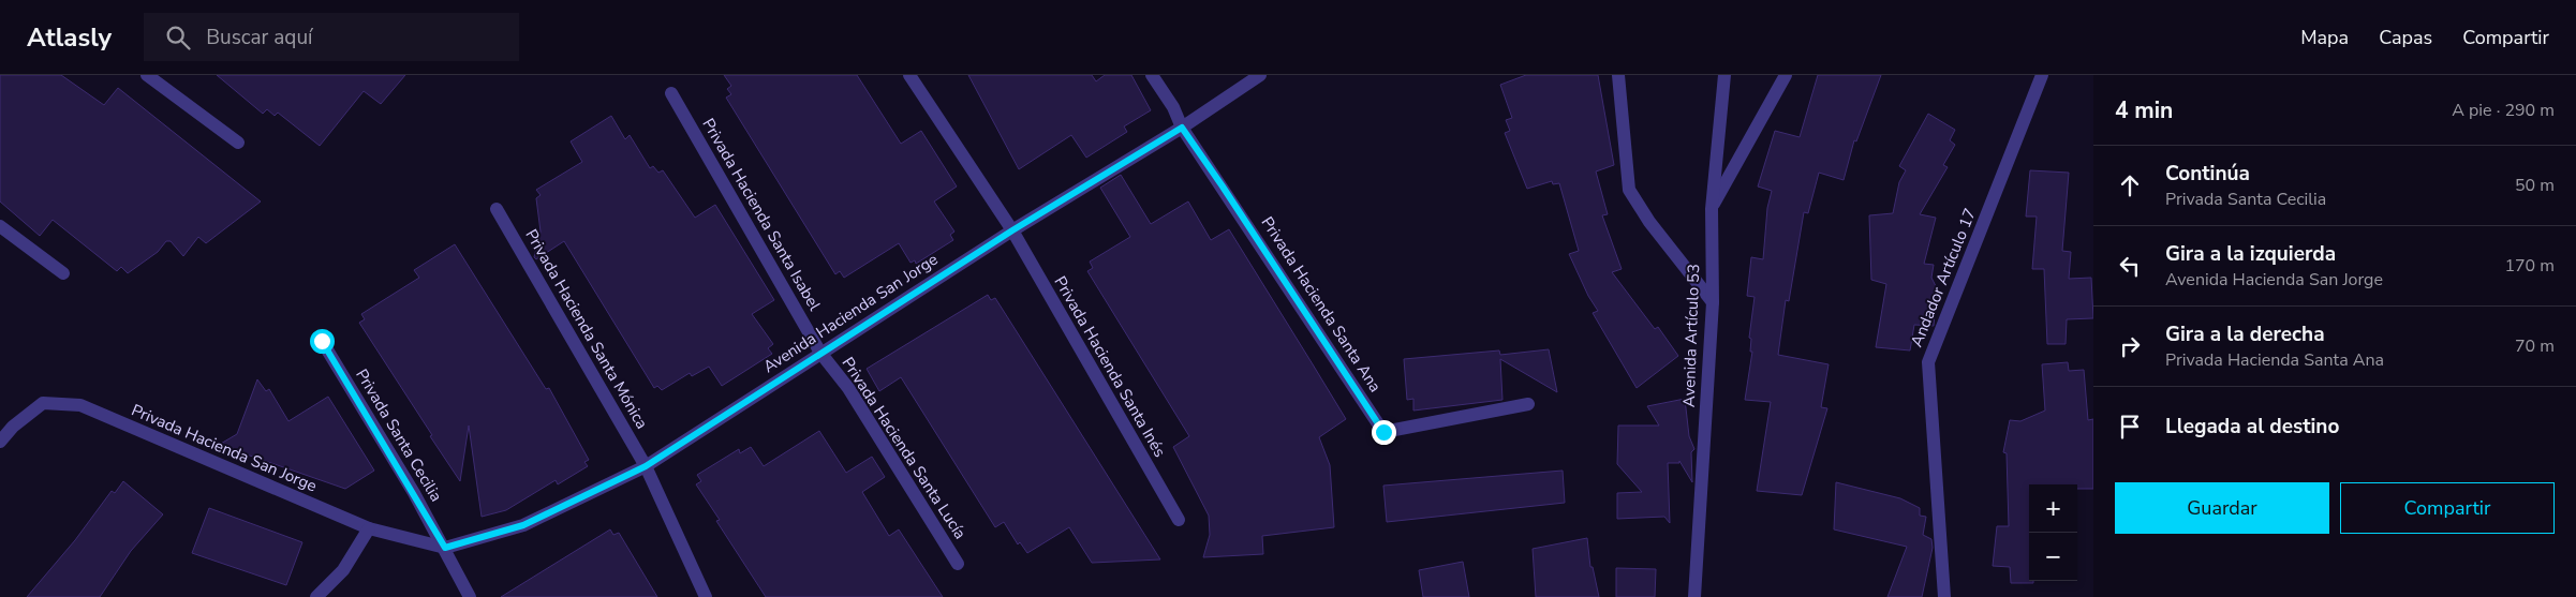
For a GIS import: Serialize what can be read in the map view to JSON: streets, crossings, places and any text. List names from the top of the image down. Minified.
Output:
{"streets":{"street":["Privada Hacienda Santa Isabel","Andador Artículo 17","Privada Hacienda Santa Ana","Avenida Hacienda San Jorge","Privada Hacienda Santa Mónica","Avenida Artículo 53","Privada Hacienda Santa Inés","Privada Santa Cecilia","Privada Hacienda San Jorge","Privada Hacienda Santa Lucía"]},"crossings":[["Privada Hacienda Santa Isabel","Avenida Hacienda San Jorge"],["Privada Hacienda Santa Isabel","Privada Hacienda Santa Lucía"],["Privada Hacienda Santa Ana","Avenida Hacienda San Jorge"],["Avenida Hacienda San Jorge","Privada Hacienda Santa Mónica"],["Avenida Hacienda San Jorge","Privada Hacienda Santa Inés"],["Avenida Hacienda San Jorge","Privada Santa Cecilia"],["Avenida Hacienda San Jorge","Privada Hacienda San Jorge"],["Avenida Hacienda San Jorge","Privada Hacienda Santa Lucía"],["Privada Santa Cecilia","Privada Hacienda San Jorge"]],"page":{"header":"Atlasly","search":"Buscar aquí","nav":["Mapa","Capas","Compartir"],"heading":["4 min","A pie · 290 m"],"list":[["Continúa","Privada Santa Cecilia","50 m"],["Gira a la izquierda","Avenida Hacienda San Jorge","170 m"],["Gira a la derecha","Privada Hacienda Santa Ana","70 m"],"Llegada al destino"],"buttons":["Guardar","Compartir"],"map_buttons":["+","−"]}}
